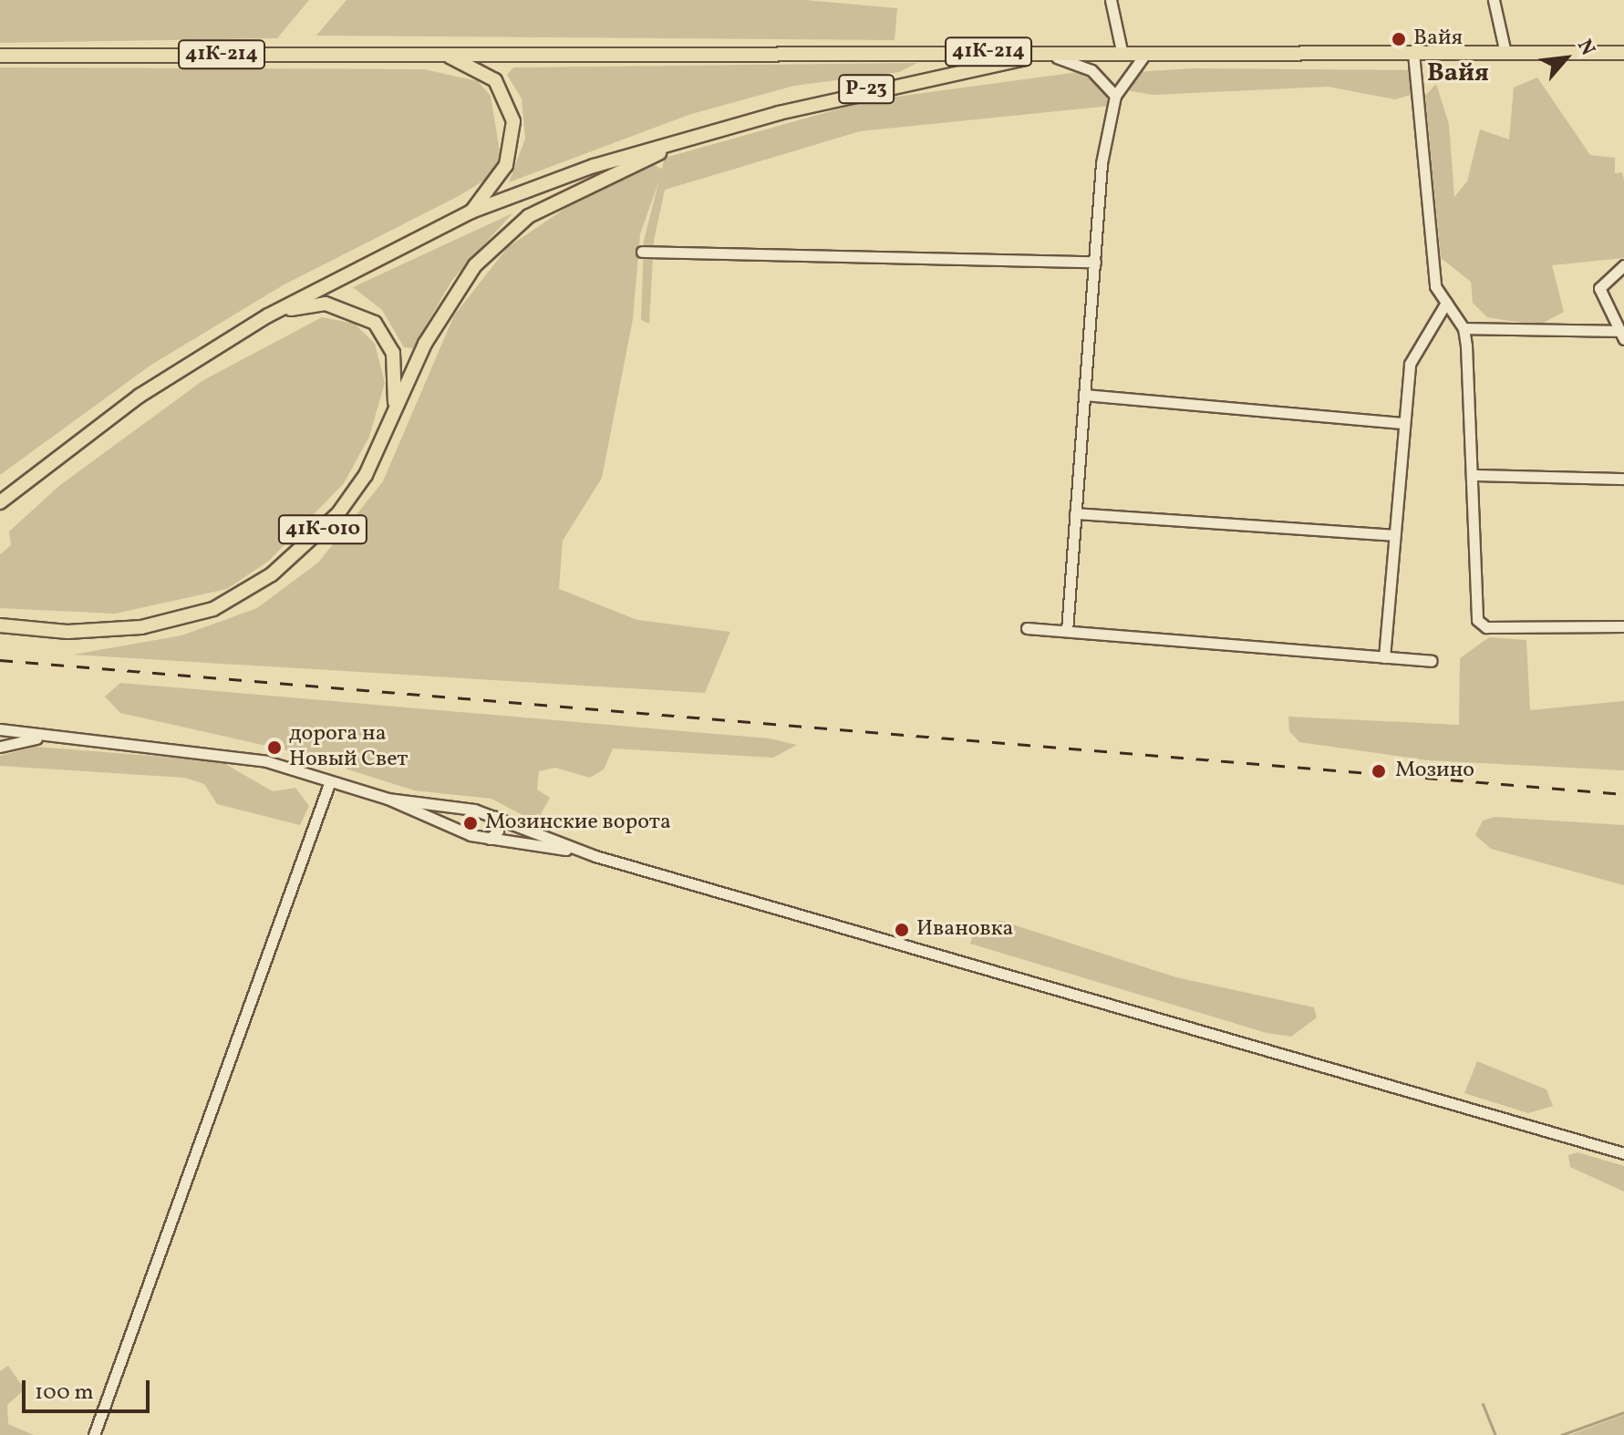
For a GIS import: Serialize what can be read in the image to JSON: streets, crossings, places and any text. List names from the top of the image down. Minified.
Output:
{"streets":{"main road":["41К-214","Р-23","41К-010"]},"crossings":[["41К-214","Р-23"]],"districts":["Вайя"],"places":["Вайя","дорога на Новый Свет","Мозино","Мозинские ворота","Ивановка"],"scale_bar":"100 m","north":"top right"}
